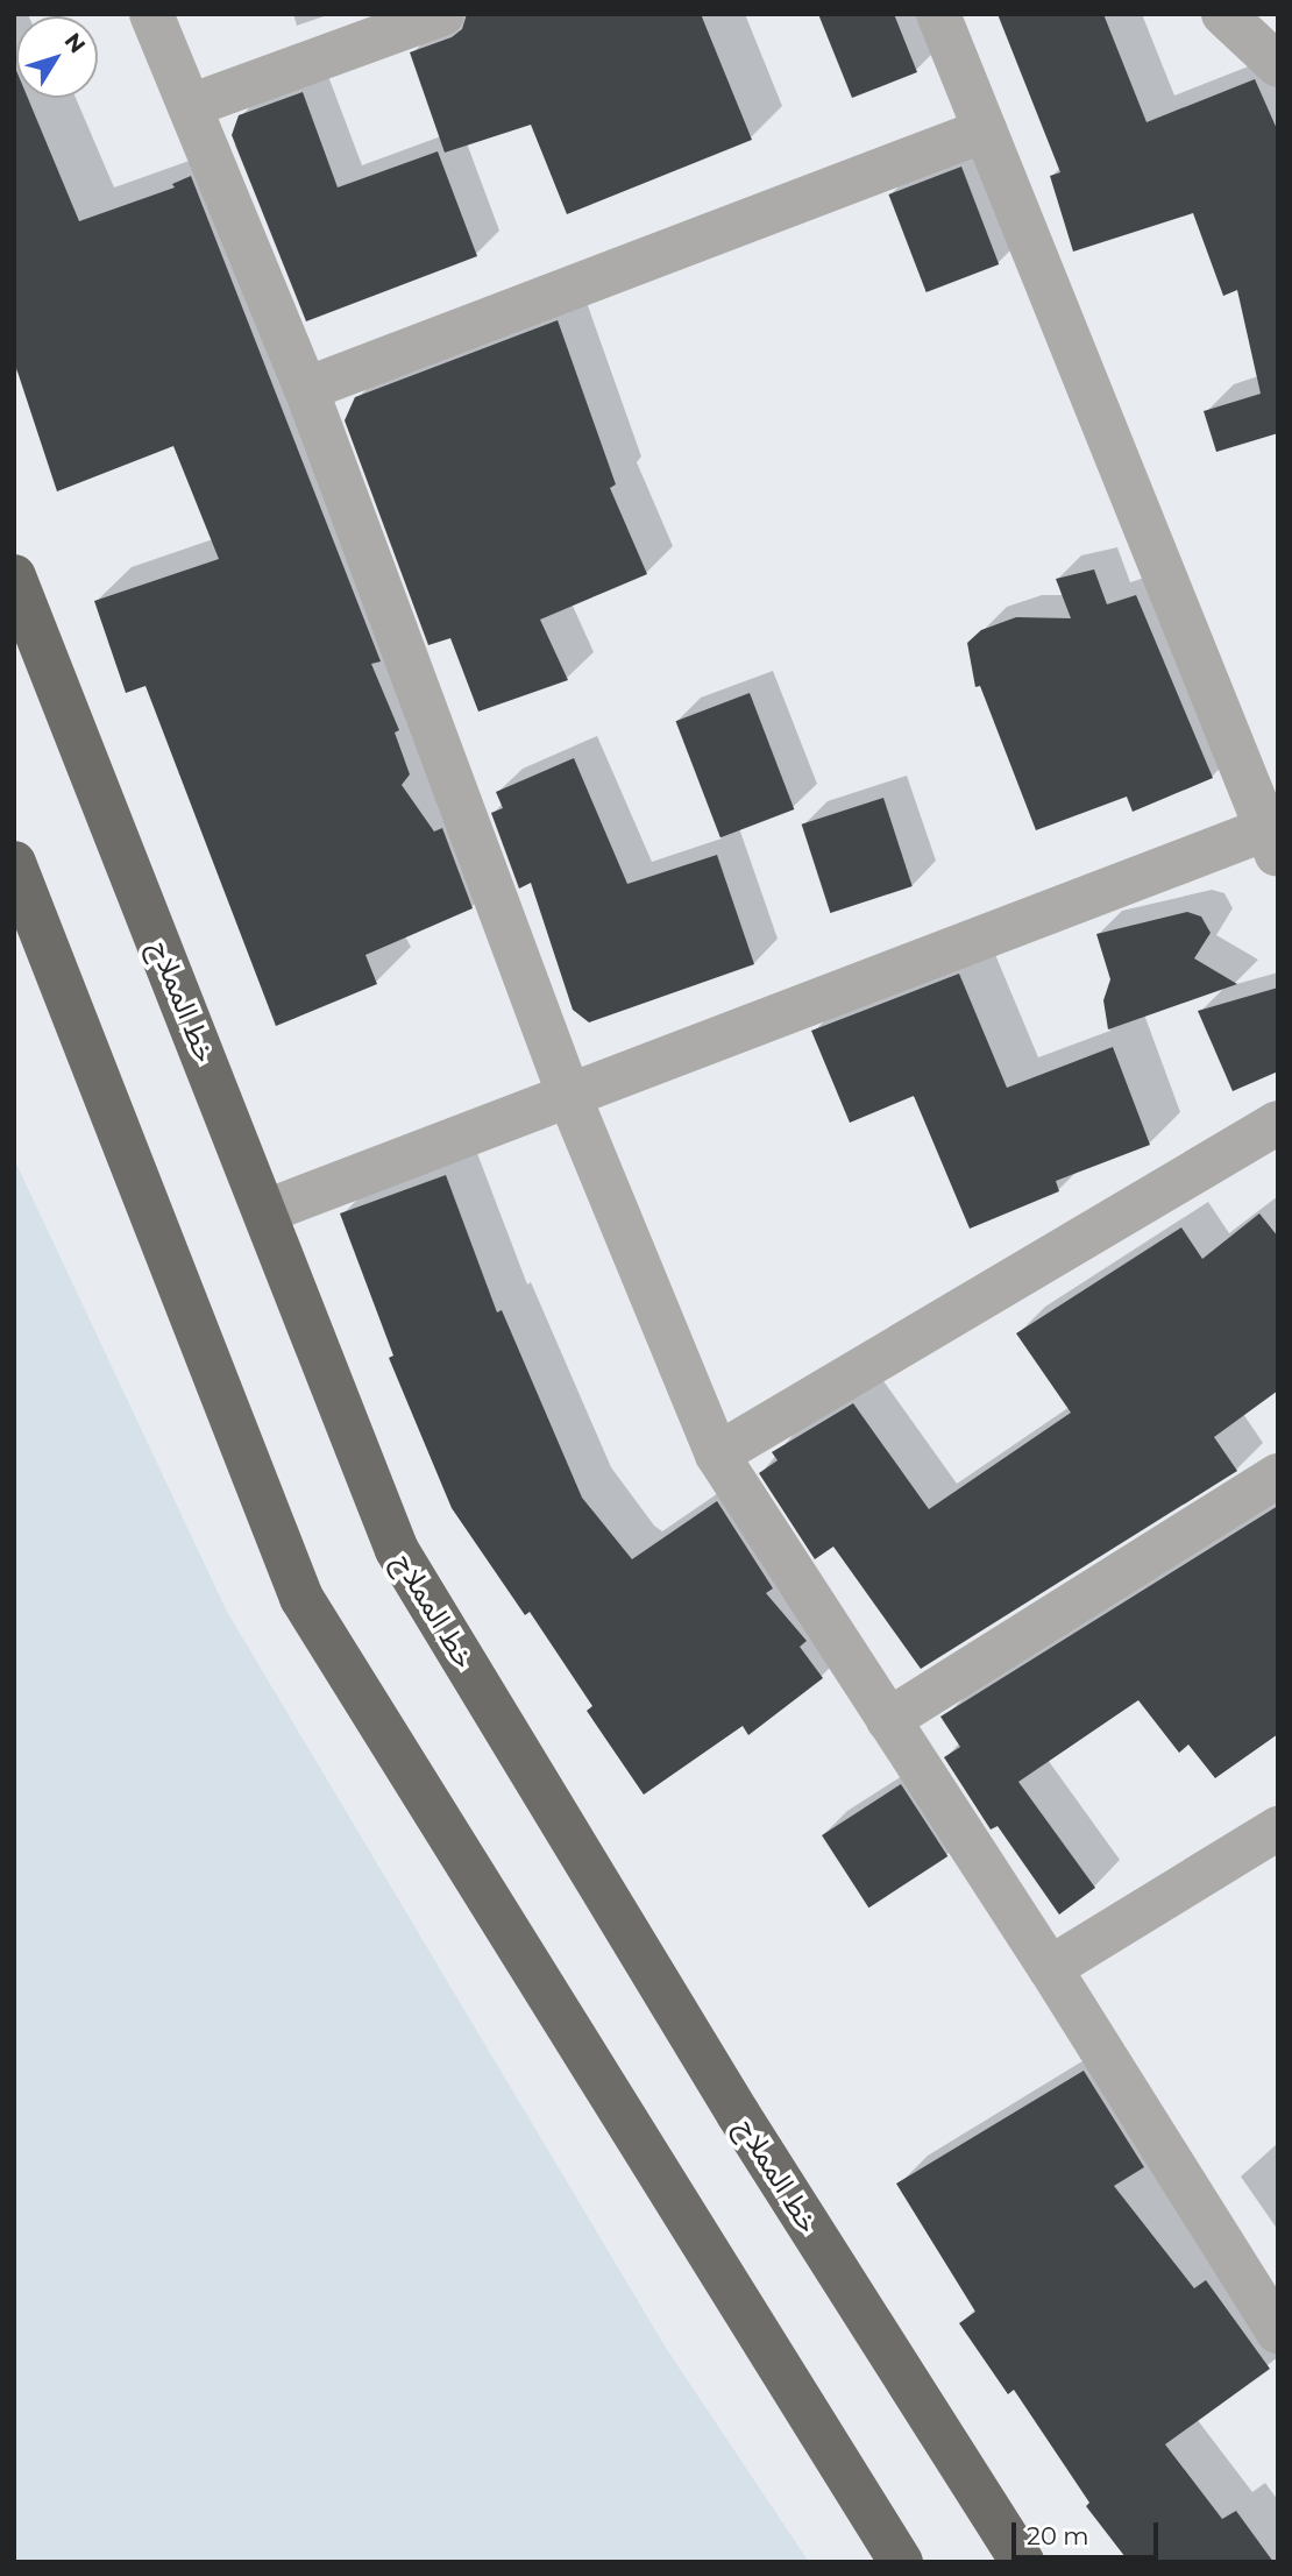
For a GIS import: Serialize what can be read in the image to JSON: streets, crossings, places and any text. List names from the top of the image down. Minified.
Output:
{"streets":{"highway":["خط المملاح"]},"scale_bar":"20 m","north":"top right"}
